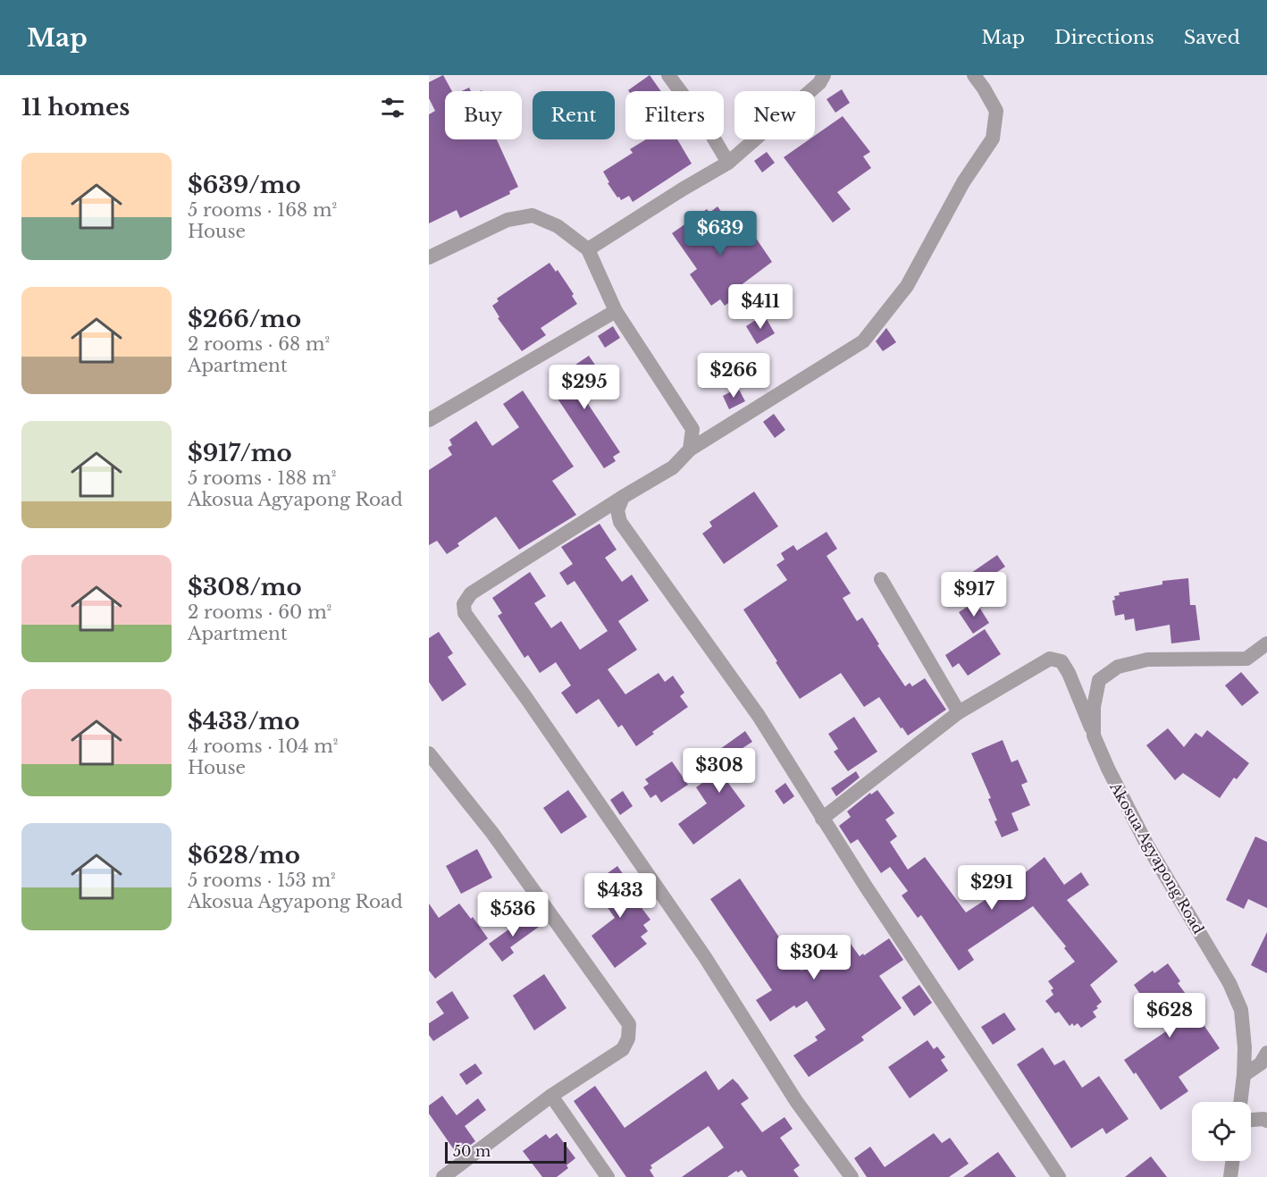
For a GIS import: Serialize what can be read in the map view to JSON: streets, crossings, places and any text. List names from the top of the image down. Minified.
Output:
{"streets":{"street":["Akosua Agyapong Road"]},"scale_bar":"50 m","page":{"header":"Map","nav":["Map","Directions","Saved"],"heading":"11 homes","chip":["Buy","Rent","Filters","New"],"list":[{"name":"$639/mo","note":"5 rooms · 168 m² · House"},{"name":"$266/mo","note":"2 rooms · 68 m² · Apartment"},{"name":"$917/mo","note":"5 rooms · 188 m² · Akosua Agyapong Road"},{"name":"$308/mo","note":"2 rooms · 60 m² · Apartment"},{"name":"$433/mo","note":"4 rooms · 104 m² · House"},{"name":"$628/mo","note":"5 rooms · 153 m² · Akosua Agyapong Road"}],"price":["$639","$411","$266","$295","$917","$308","$291","$433","$536","$304","$628"],"scale":"50 m"}}
